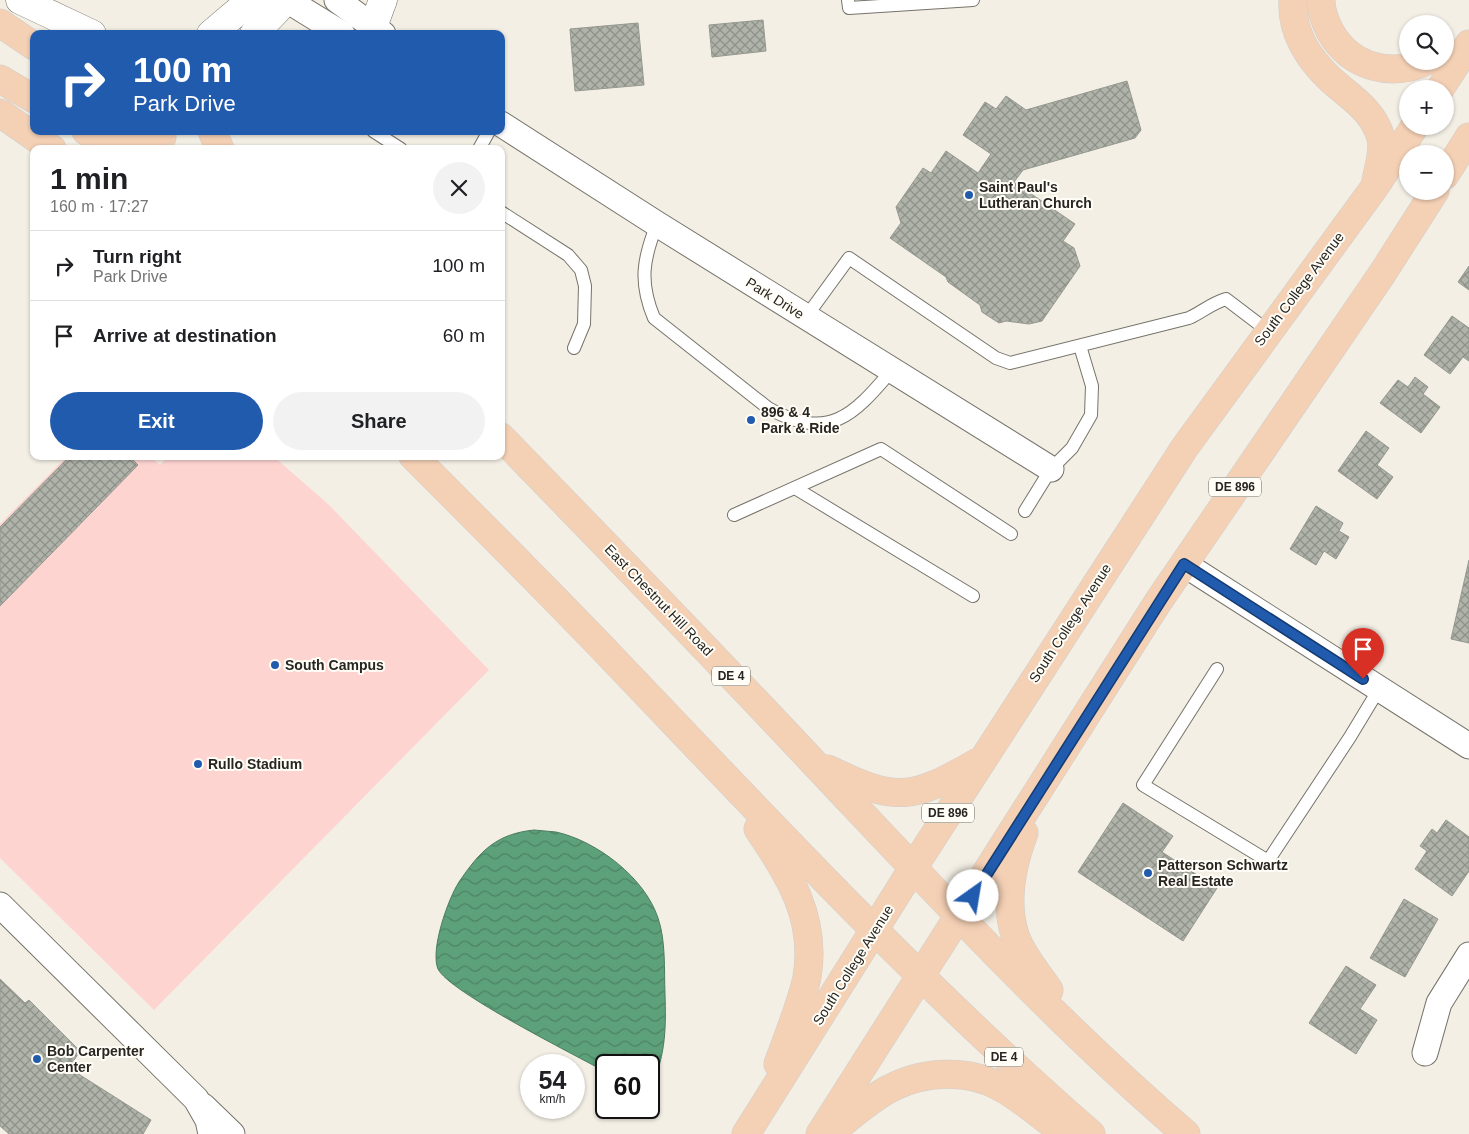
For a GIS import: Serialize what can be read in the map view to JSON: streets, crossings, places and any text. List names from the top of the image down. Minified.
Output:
{"streets":{"main road":["South College Avenue","DE 896","East Chestnut Hill Road","DE 4"],"street":["Park Drive"]},"crossings":[["South College Avenue","East Chestnut Hill Road"],["South College Avenue","DE 4"],["DE 896","DE 4"],["East Chestnut Hill Road","DE 4"]],"places":["Saint Paul's Lutheran Church","896 & 4 Park & Ride","South Campus","Rullo Stadium","Patterson Schwartz Real Estate","Bob Carpenter Center"],"page":{"map_buttons":["+","−"],"turn":["100 m","Park Drive"],"heading":["1 min","160 m · 17:27"],"list":[{"name":"Turn right","note":"Park Drive","value":"100 m"},{"name":"Arrive at destination","value":"60 m"}],"buttons":["Exit","Share"],"speed":"54 km/h","limit":"60"}}
